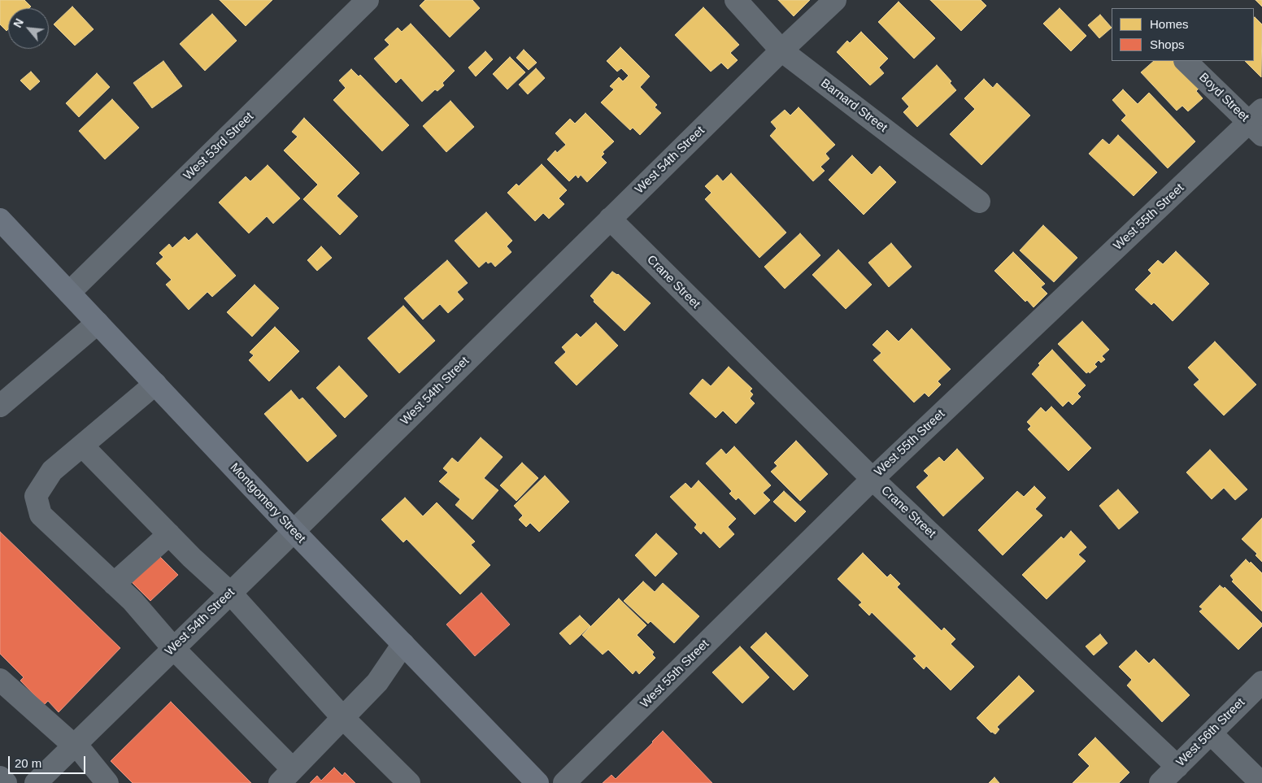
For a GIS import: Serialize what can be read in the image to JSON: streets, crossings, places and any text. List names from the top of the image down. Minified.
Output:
{"streets":{"main road":["Montgomery Street"],"street":["Boyd Street","Barnard Street","West 53rd Street","West 54th Street","West 55th Street","Crane Street","West 56th Street"]},"crossings":[["Boyd Street","West 55th Street"],["Barnard Street","West 54th Street"],["West 53rd Street","Montgomery Street"],["West 54th Street","Crane Street"],["West 54th Street","Montgomery Street"],["West 55th Street","Crane Street"],["Crane Street","West 56th Street"]],"legend":["Homes","Shops"],"scale_bar":"20 m","north":"top left"}
